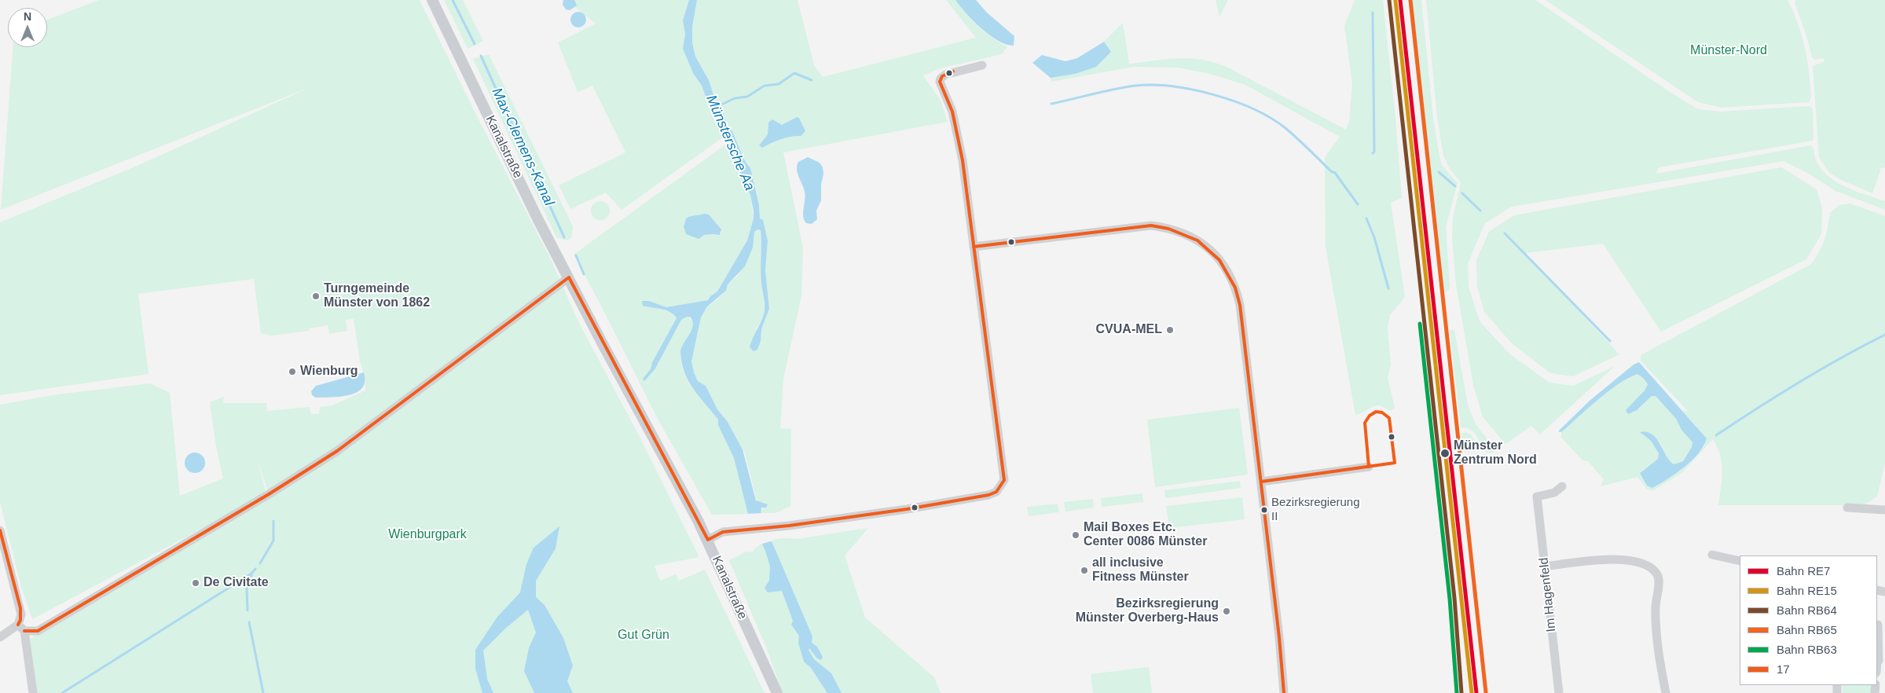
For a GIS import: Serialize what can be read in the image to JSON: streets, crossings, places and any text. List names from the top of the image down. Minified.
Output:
{"streets":{"main road":["Kanalstraße"],"street":["Im Hagenfeld"]},"water":["Münstersche Aa","Max-Clemens-Kanal"],"parks":["Münster-Nord","Wienburgpark","Gut Grün"],"places":["Turngemeinde Münster von 1862","CVUA-MEL","Wienburg","Münster Zentrum Nord","Bezirksregierung II","Mail Boxes Etc. Center 0086 Münster","all inclusive Fitness Münster","De Civitate","Bezirksregierung Münster Overberg-Haus"],"lines":["rail line RE7","rail line RB64","rail line RB65","rail line RE15","transit line 17","rail line RB63"],"legend":["Bahn RE7","Bahn RE15","Bahn RB64","Bahn RB65","Bahn RB63","17"],"north":"top"}
